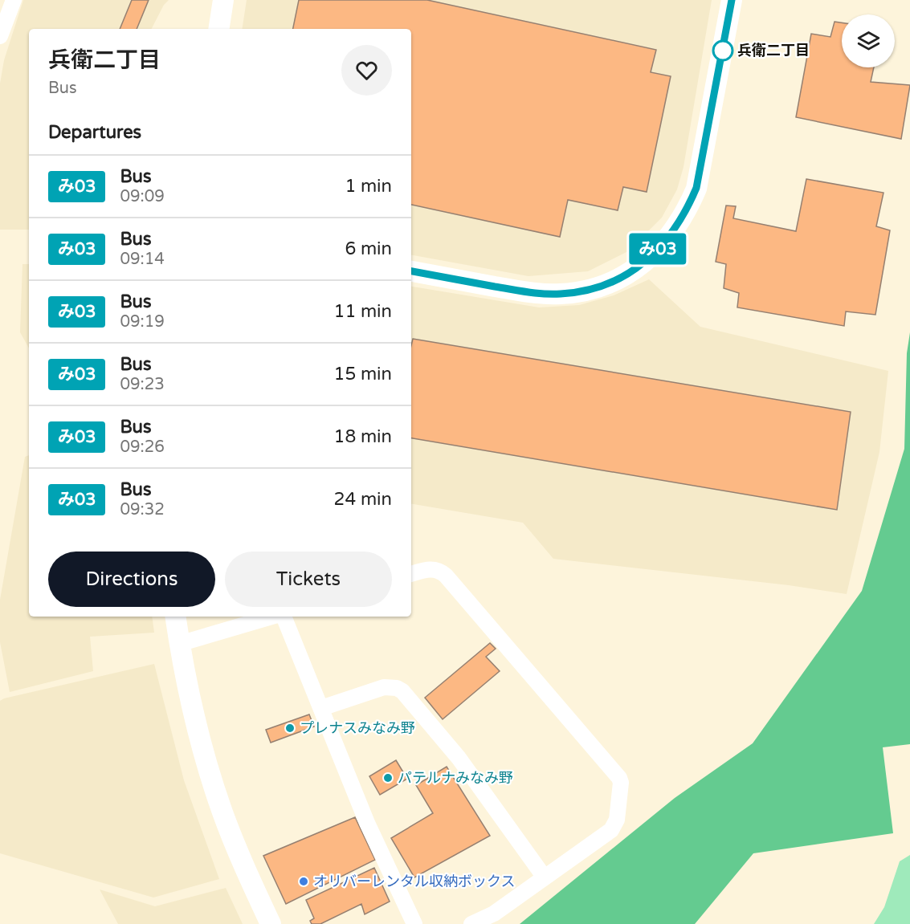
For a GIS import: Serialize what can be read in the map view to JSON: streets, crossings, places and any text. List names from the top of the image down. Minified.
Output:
{"places":["兵衛二丁目","プレナスみなみ野","パテルナみなみ野","オリバーレンタル収納ボックス"],"lines":["bus line み03"],"page":{"on_map":"み03","heading":[["兵衛二丁目","Bus"],"Departures"],"list":[{"mark":"み03","name":"Bus","note":"09:09","value":"1 min"},{"mark":"み03","name":"Bus","note":"09:14","value":"6 min"},{"mark":"み03","name":"Bus","note":"09:19","value":"11 min"},{"mark":"み03","name":"Bus","note":"09:23","value":"15 min"},{"mark":"み03","name":"Bus","note":"09:26","value":"18 min"},{"mark":"み03","name":"Bus","note":"09:32","value":"24 min"}],"buttons":["Directions","Tickets"]}}
